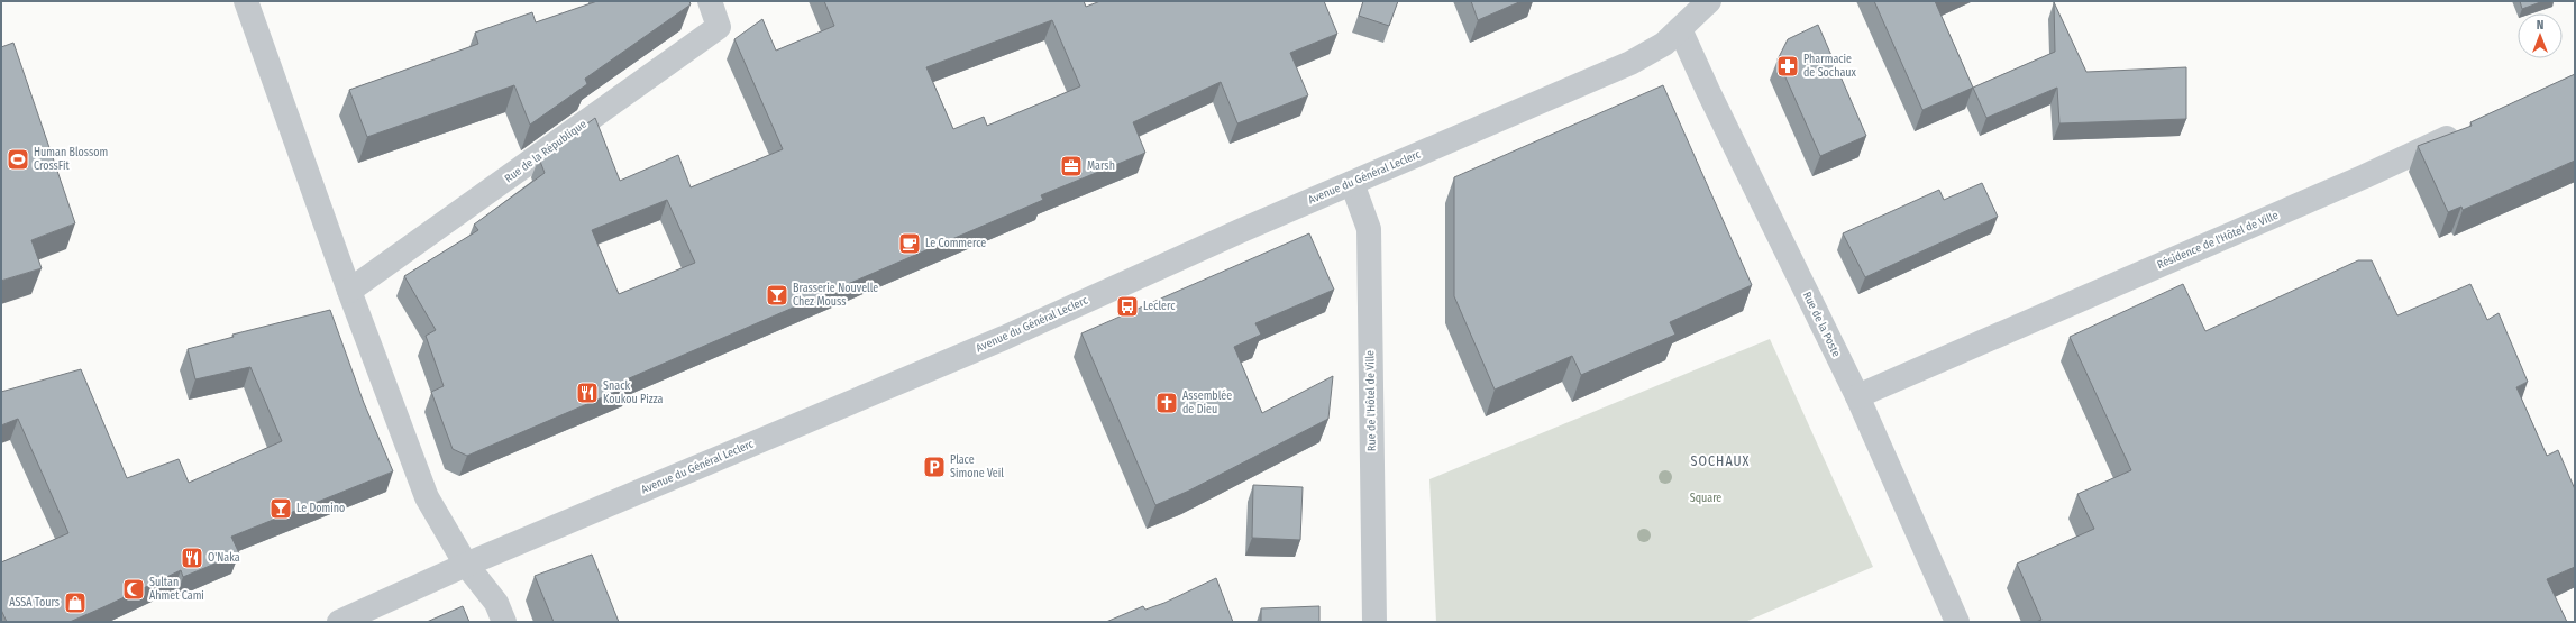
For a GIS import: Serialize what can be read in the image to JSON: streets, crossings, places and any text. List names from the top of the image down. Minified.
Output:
{"streets":{"street":["Rue de la République","Avenue du Général Leclerc","Résidence de l'Hôtel de Ville","Rue de la Poste","Rue de l'Hôtel de Ville"]},"crossings":[["Avenue du Général Leclerc","Rue de la Poste"],["Avenue du Général Leclerc","Rue de l'Hôtel de Ville"],["Résidence de l'Hôtel de Ville","Rue de la Poste"]],"districts":["SOCHAUX"],"parks":["Square"],"places":{"pharmacy":["Pharmacie de Sochaux"],"sports":["Human Blossom CrossFit"],"office":["Marsh"],"cafe":["Le Commerce"],"bar":["Brasserie Nouvelle Chez Mouss","Le Domino"],"bus stop":["Leclerc"],"restaurant":["Snack Koukou Pizza","O'Naka"],"church":["Assemblée de Dieu"],"parking":["Place Simone Veil"],"mosque":["Sultan Ahmet Cami"],"shop":["ASSA Tours"]},"north":"top"}
